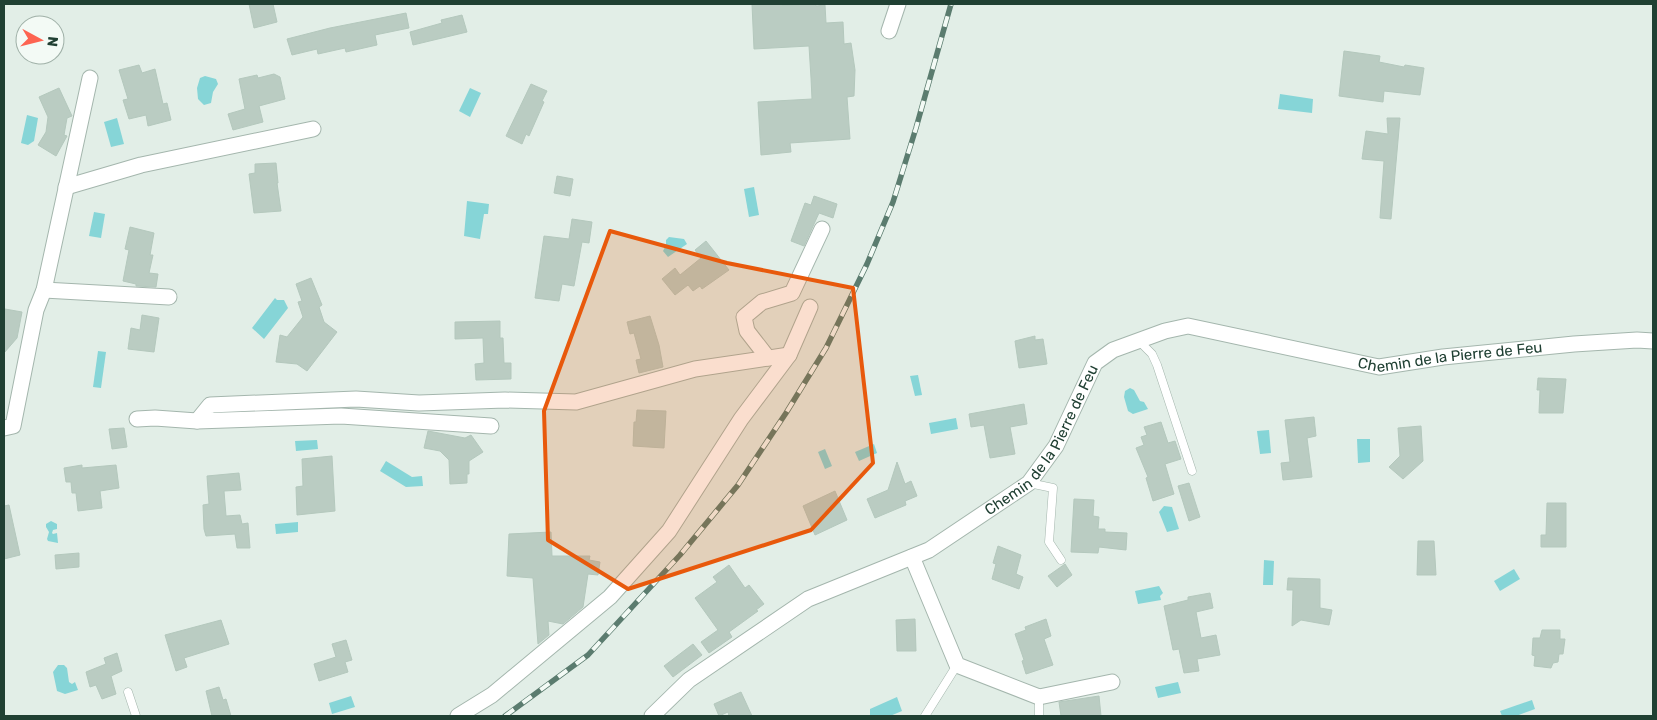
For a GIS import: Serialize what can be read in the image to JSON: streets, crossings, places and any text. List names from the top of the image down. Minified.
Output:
{"streets":{"street":["Chemin de la Pierre de Feu"]},"north":"right"}
